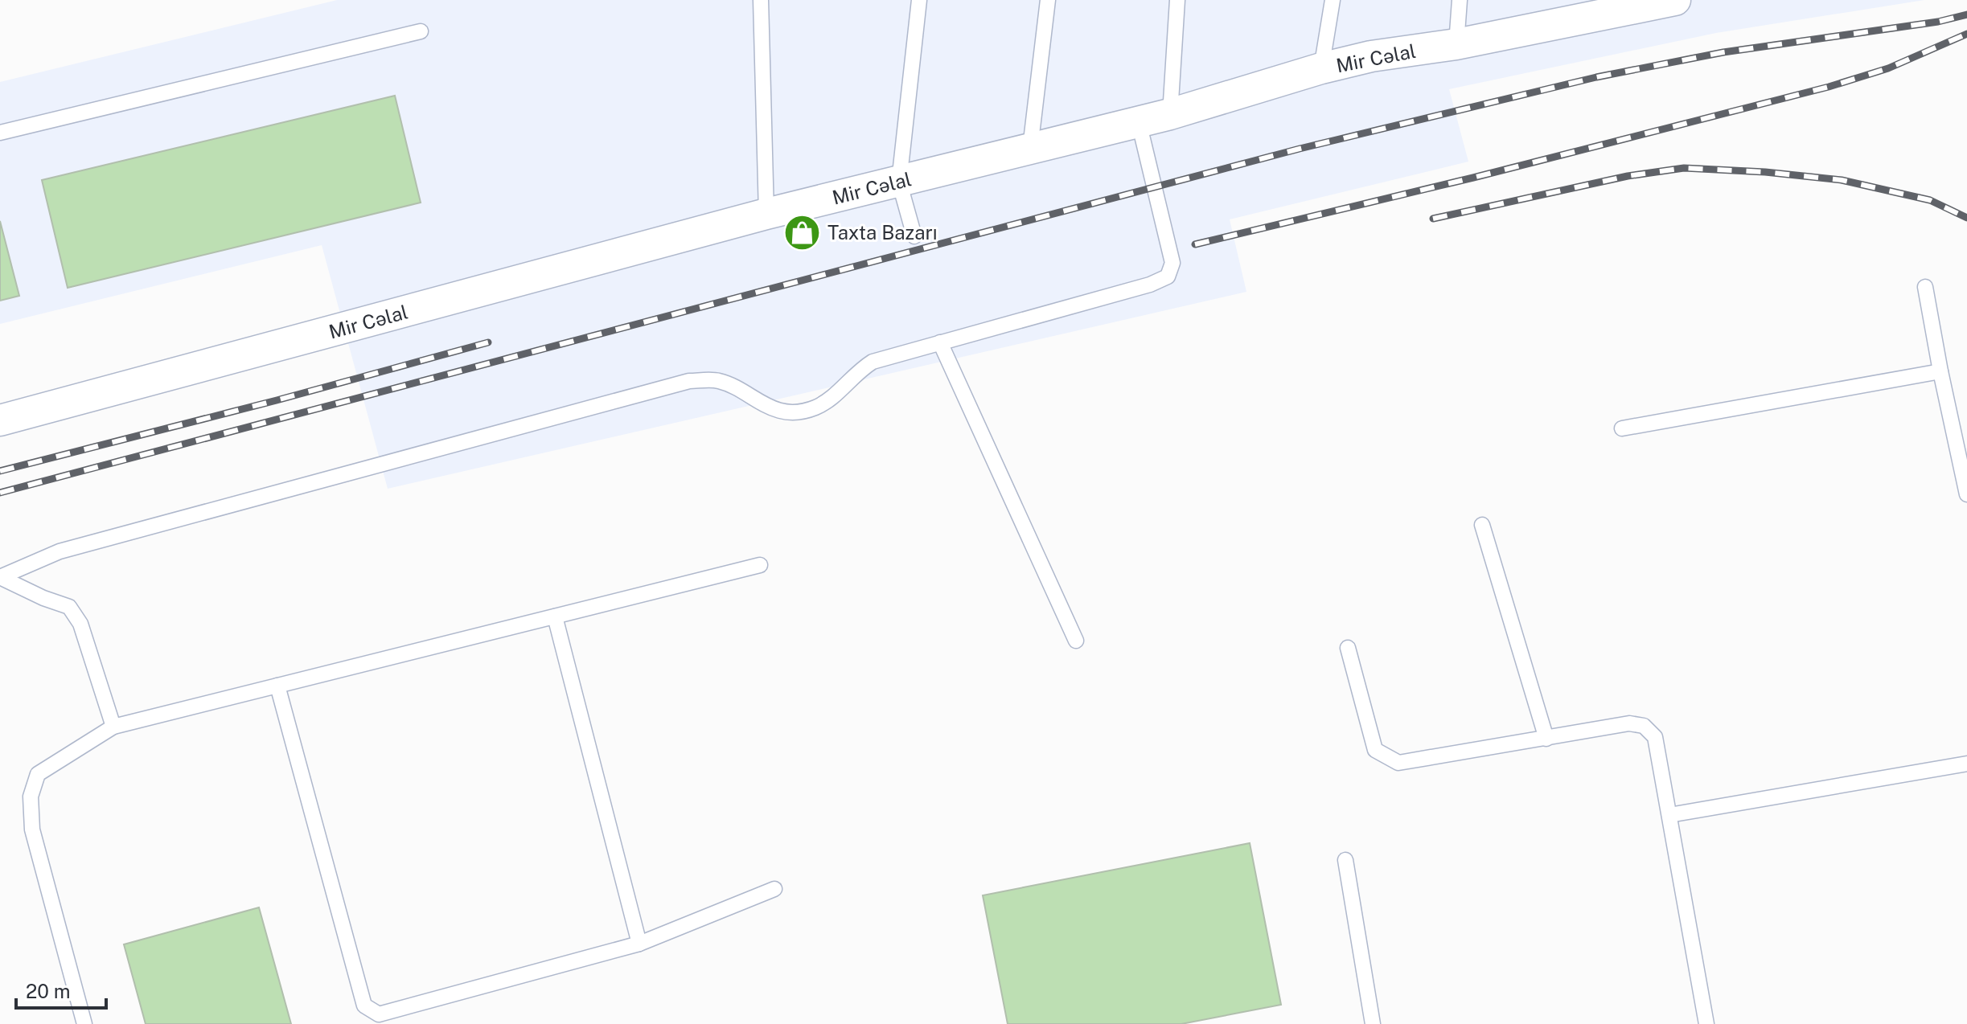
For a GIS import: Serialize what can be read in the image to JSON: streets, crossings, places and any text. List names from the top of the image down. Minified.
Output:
{"streets":{"street":["Mir Cəlal"]},"places":{"shop":["Taxta Bazarı"]},"scale_bar":"20 m"}
